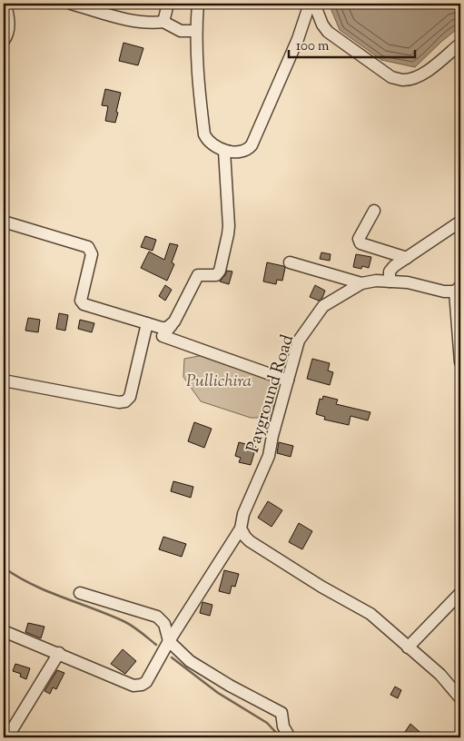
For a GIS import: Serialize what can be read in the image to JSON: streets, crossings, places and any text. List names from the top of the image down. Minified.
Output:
{"streets":{"street":["Payground Road"]},"parks":["Pullichira"],"scale_bar":"100 m"}
